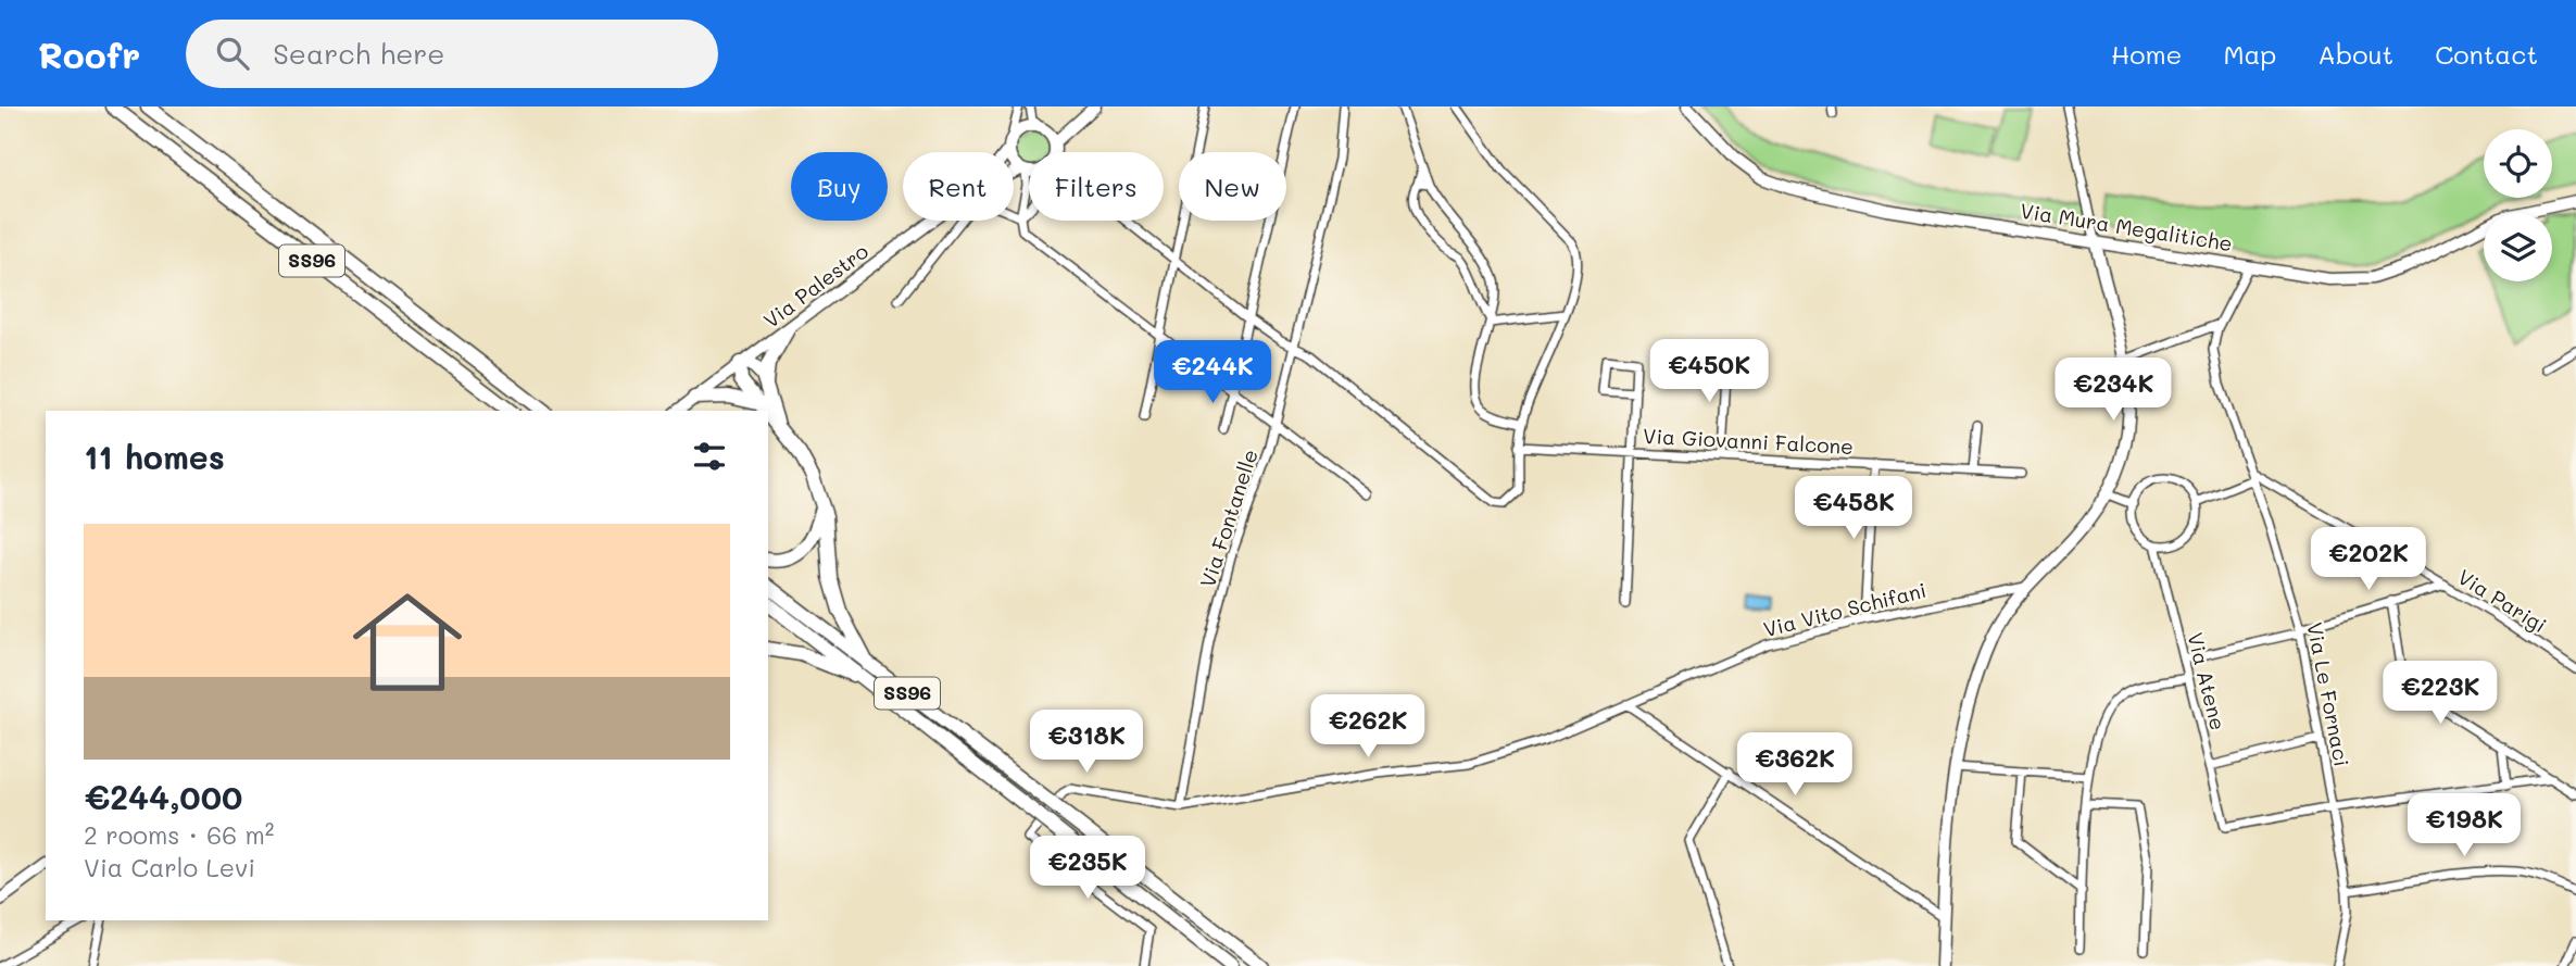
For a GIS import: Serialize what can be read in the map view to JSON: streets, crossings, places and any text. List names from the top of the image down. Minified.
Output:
{"streets":{"highway":["SS96"],"street":["Via Mura Megalitiche","Via Palestro","Via Giovanni Falcone","Via Fontanelle","Via Parigi","Via Vito Schifani","Via Atene","Via Le Fornaci"]},"crossings":[["Via Mura Megalitiche","Via Le Fornaci"],["Via Fontanelle","Via Vito Schifani"],["Via Parigi","Via Le Fornaci"],["Via Atene","Via Le Fornaci"]],"page":{"header":"Roofr","search":"Search here","nav":["Home","Map","About","Contact"],"chip":["Buy","Rent","Filters","New"],"price":["€450K","€244K","€234K","€458K","€202K","€223K","€262K","€318K","€362K","€198K","€235K"],"heading":"11 homes","list":[{"name":"€244,000","note":"2 rooms · 66 m² · Via Carlo Levi"}]}}
